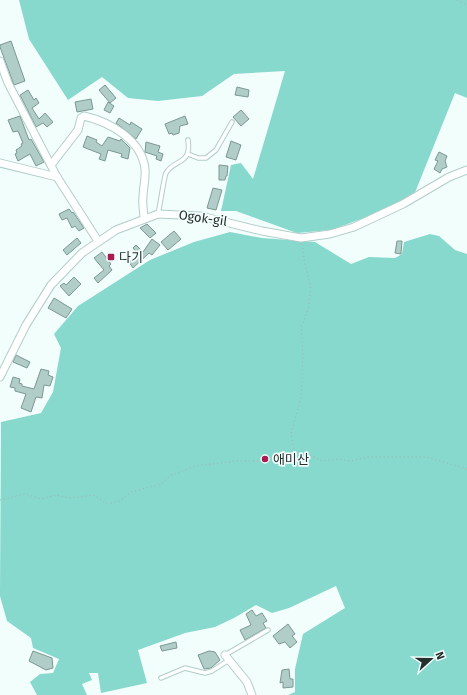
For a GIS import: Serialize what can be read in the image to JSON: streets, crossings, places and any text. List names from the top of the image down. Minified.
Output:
{"streets":{"street":["Ogok-gil"]},"places":{"transit":["다기"],"other":["애미산"]},"north":"right"}
